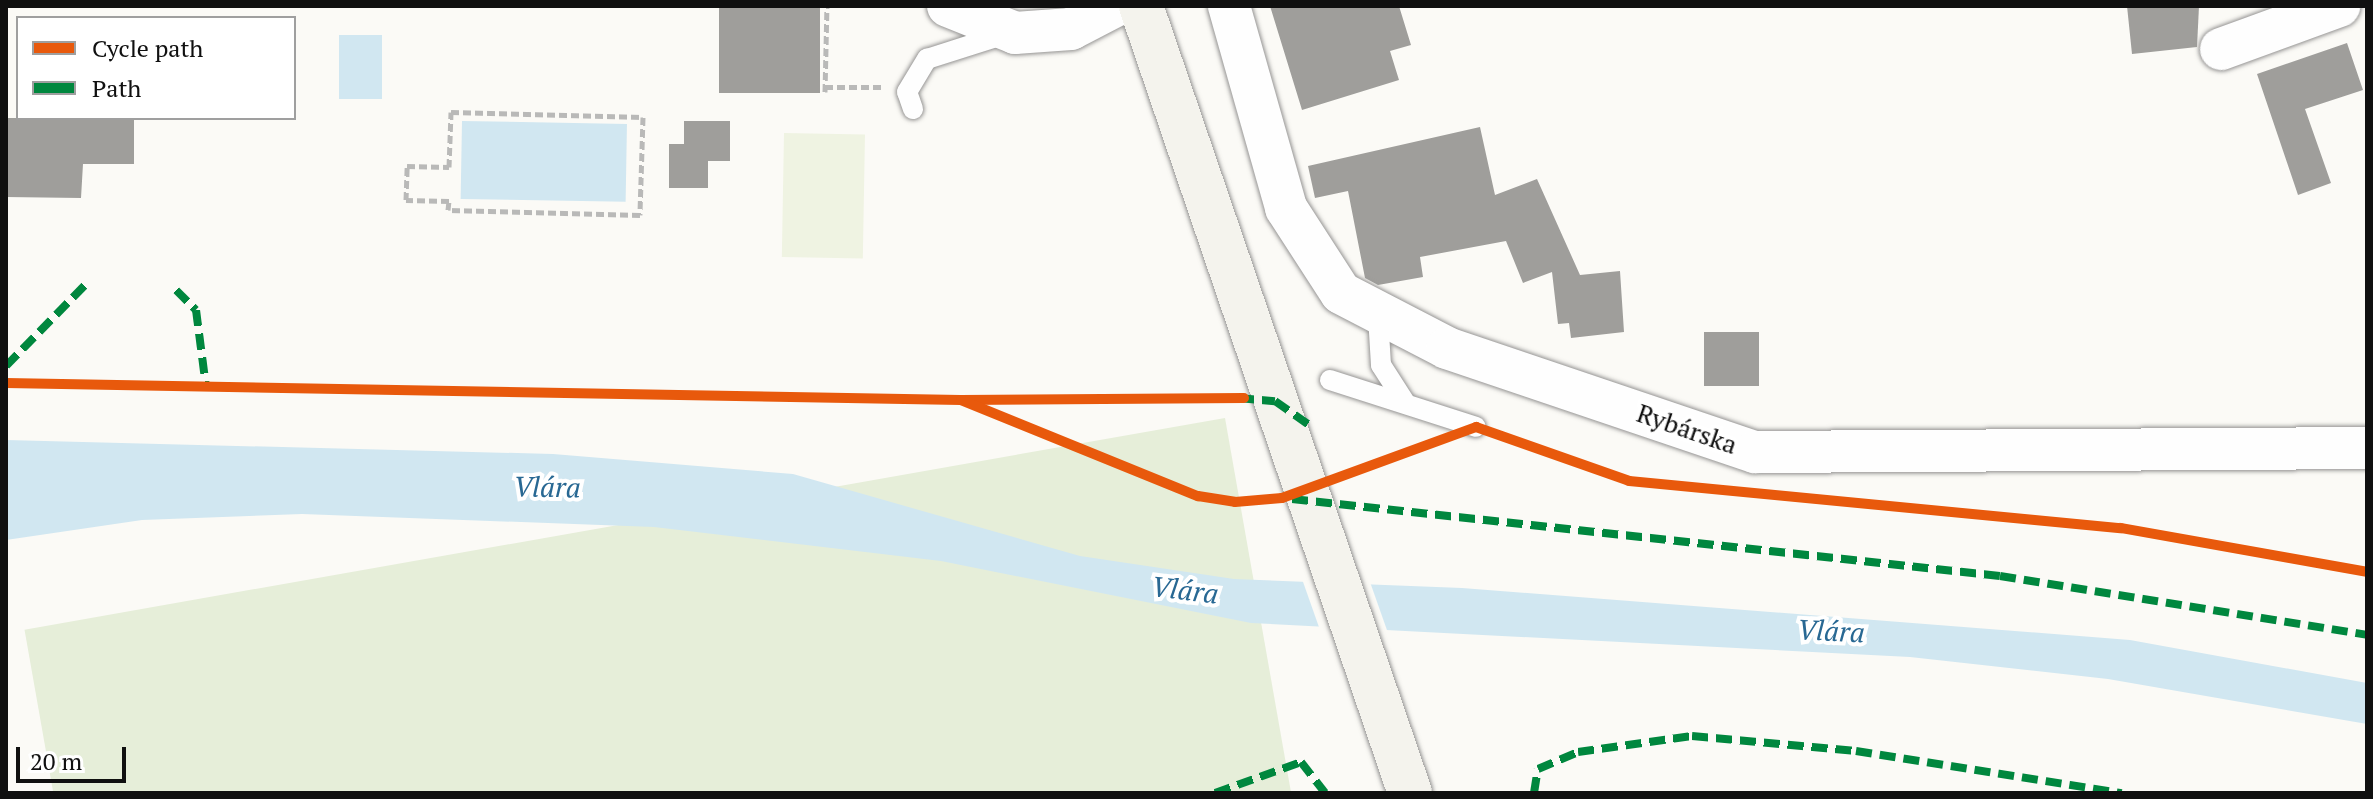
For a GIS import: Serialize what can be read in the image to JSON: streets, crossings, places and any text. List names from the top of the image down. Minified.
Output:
{"streets":{"street":["Rybárska"]},"water":["Vlára"],"legend":["Cycle path","Path"],"scale_bar":"20 m"}
